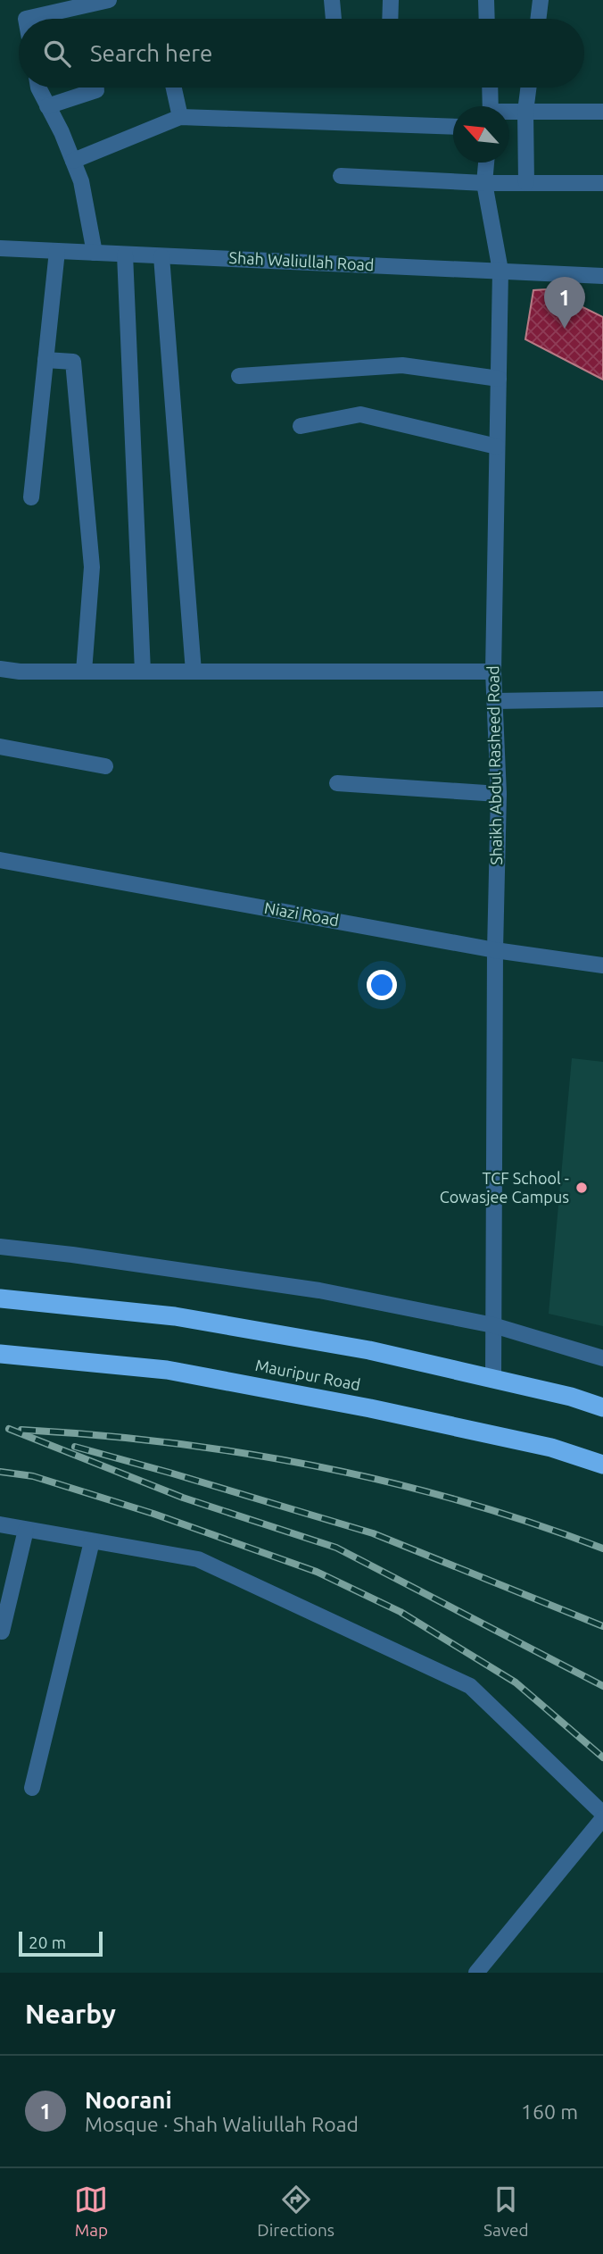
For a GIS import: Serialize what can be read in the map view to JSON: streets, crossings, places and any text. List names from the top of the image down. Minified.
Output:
{"streets":{"highway":["Mauripur Road"],"street":["Shah Waliullah Road","Shaikh Abdul Rasheed Road","Niazi Road"]},"crossings":[["Shah Waliullah Road","Shaikh Abdul Rasheed Road"],["Shaikh Abdul Rasheed Road","Niazi Road"]],"places":["TCF School - Cowasjee Campus"],"scale_bar":"20 m","north":"top left","page":{"search":"Search here","pins":"1","scale":"20 m","heading":"Nearby","list":[{"mark":"1","name":"Noorani","note":"Mosque · Shah Waliullah Road","value":"160 m"}],"nav":["Map","Directions","Saved"]}}
